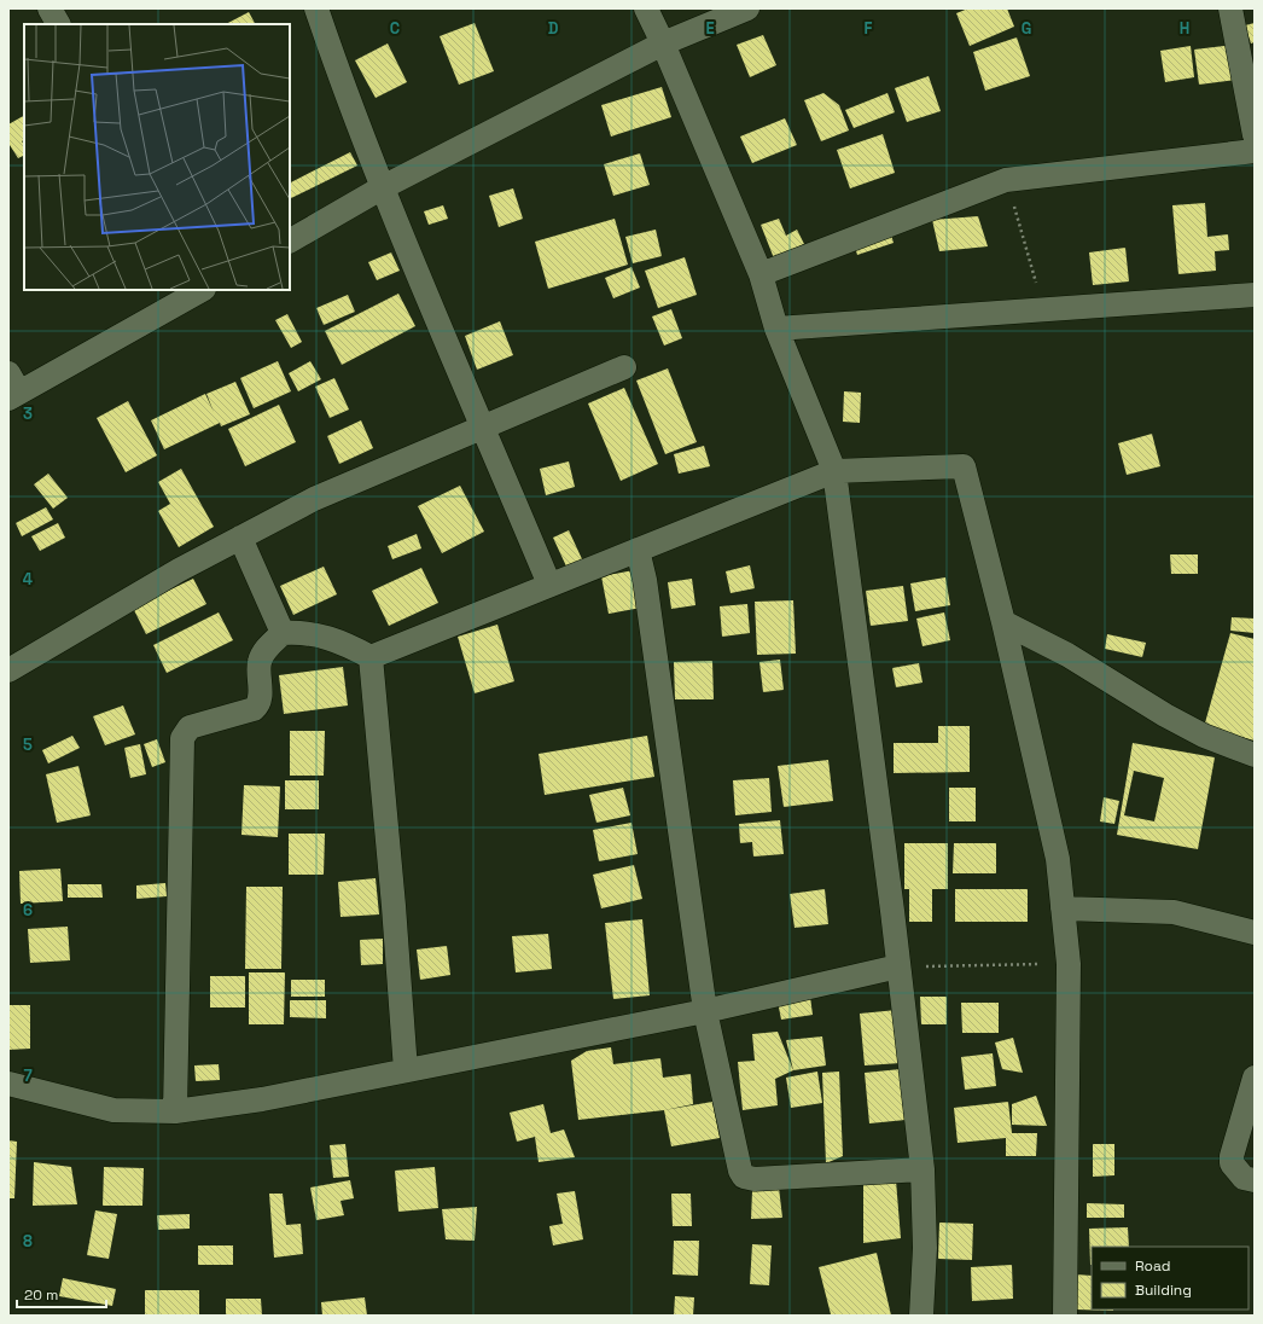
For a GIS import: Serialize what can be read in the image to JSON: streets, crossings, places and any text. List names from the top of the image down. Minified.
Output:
{"legend":["Road","Building"],"scale_bar":"20 m","grid":{"columns":["C","D","E","F","G","H"],"rows":["3","4","5","6","7","8"]}}
